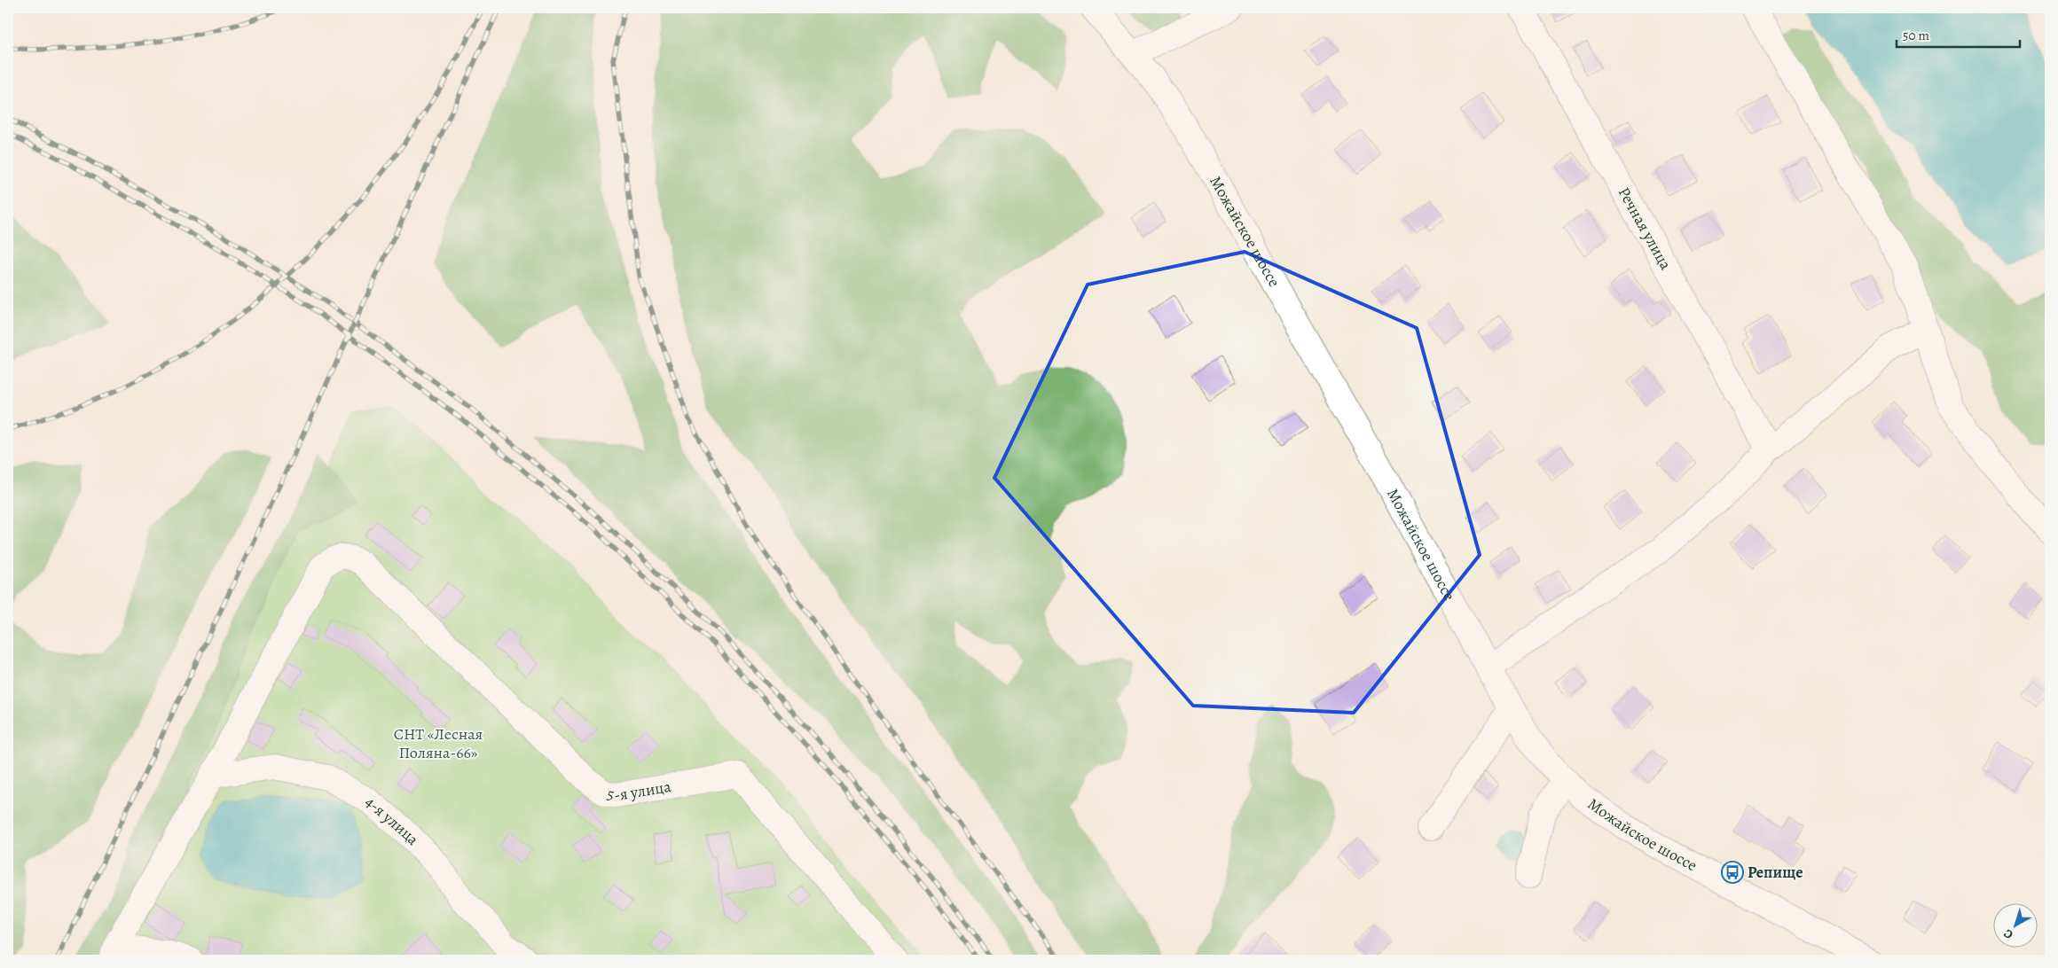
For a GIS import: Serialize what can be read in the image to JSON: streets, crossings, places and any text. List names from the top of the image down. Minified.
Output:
{"streets":{"street":["Речная улица","Можайское шоссе","5-я улица","4-я улица"]},"crossings":[["5-я улица","4-я улица"]],"parks":["СНТ «Лесная Поляна-66»"],"places":{"bus stop":["Репище"]},"scale_bar":"50 m","north":"bottom left"}
